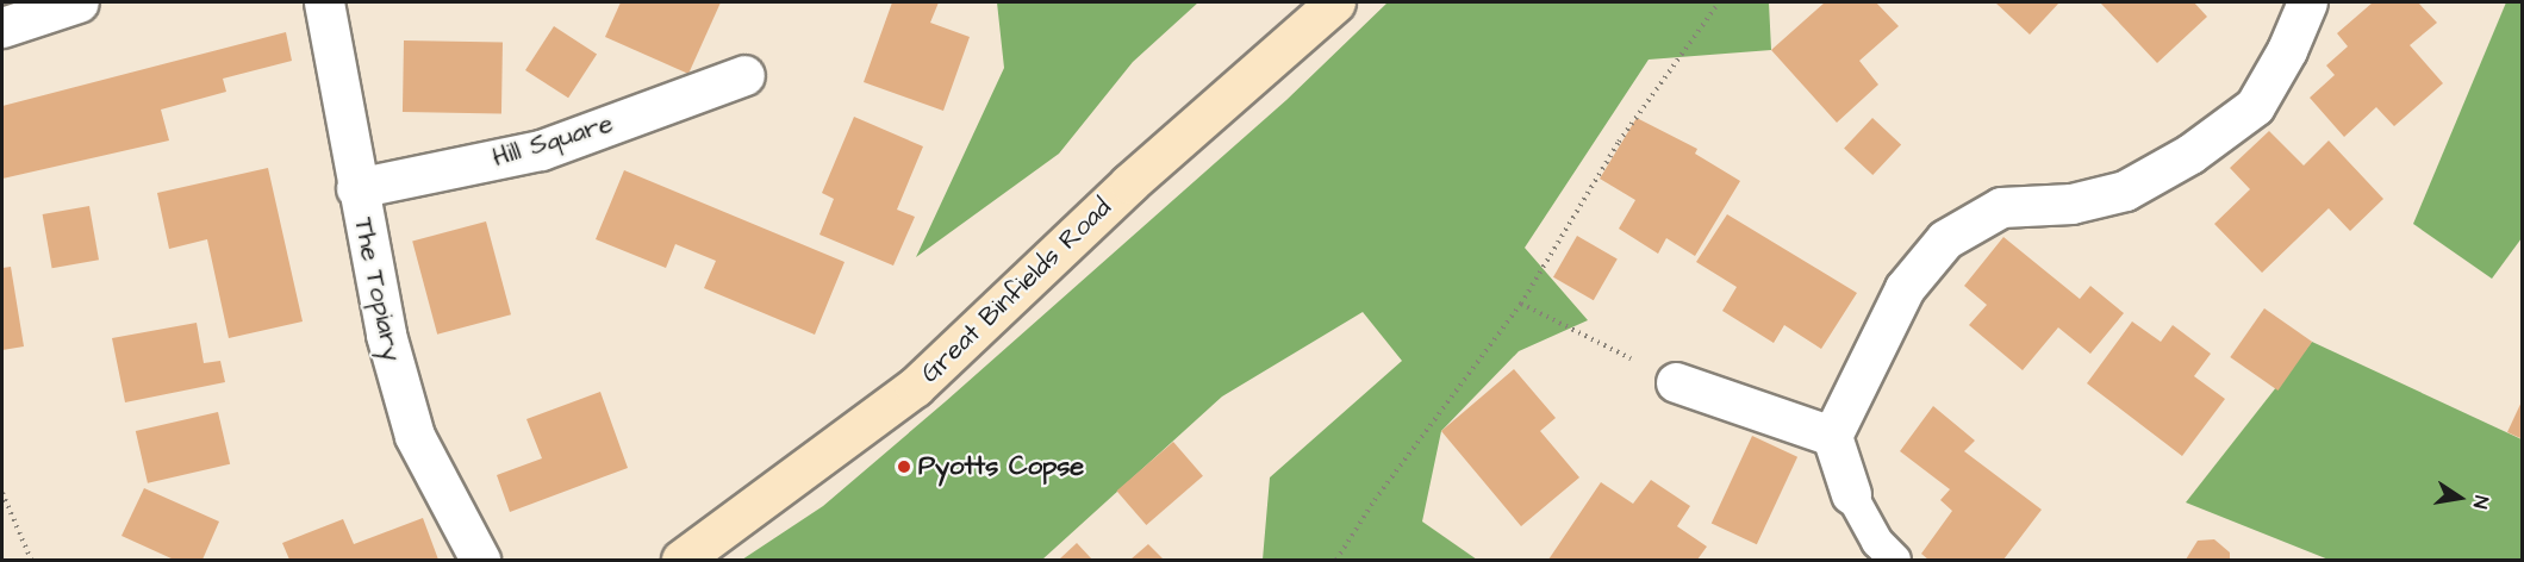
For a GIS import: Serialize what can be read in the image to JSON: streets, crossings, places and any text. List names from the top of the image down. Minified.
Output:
{"streets":{"street":["Hill Square","The Topiary","Great Binfields Road"]},"crossings":[["Hill Square","The Topiary"]],"places":["Pyotts Copse"],"north":"right"}
